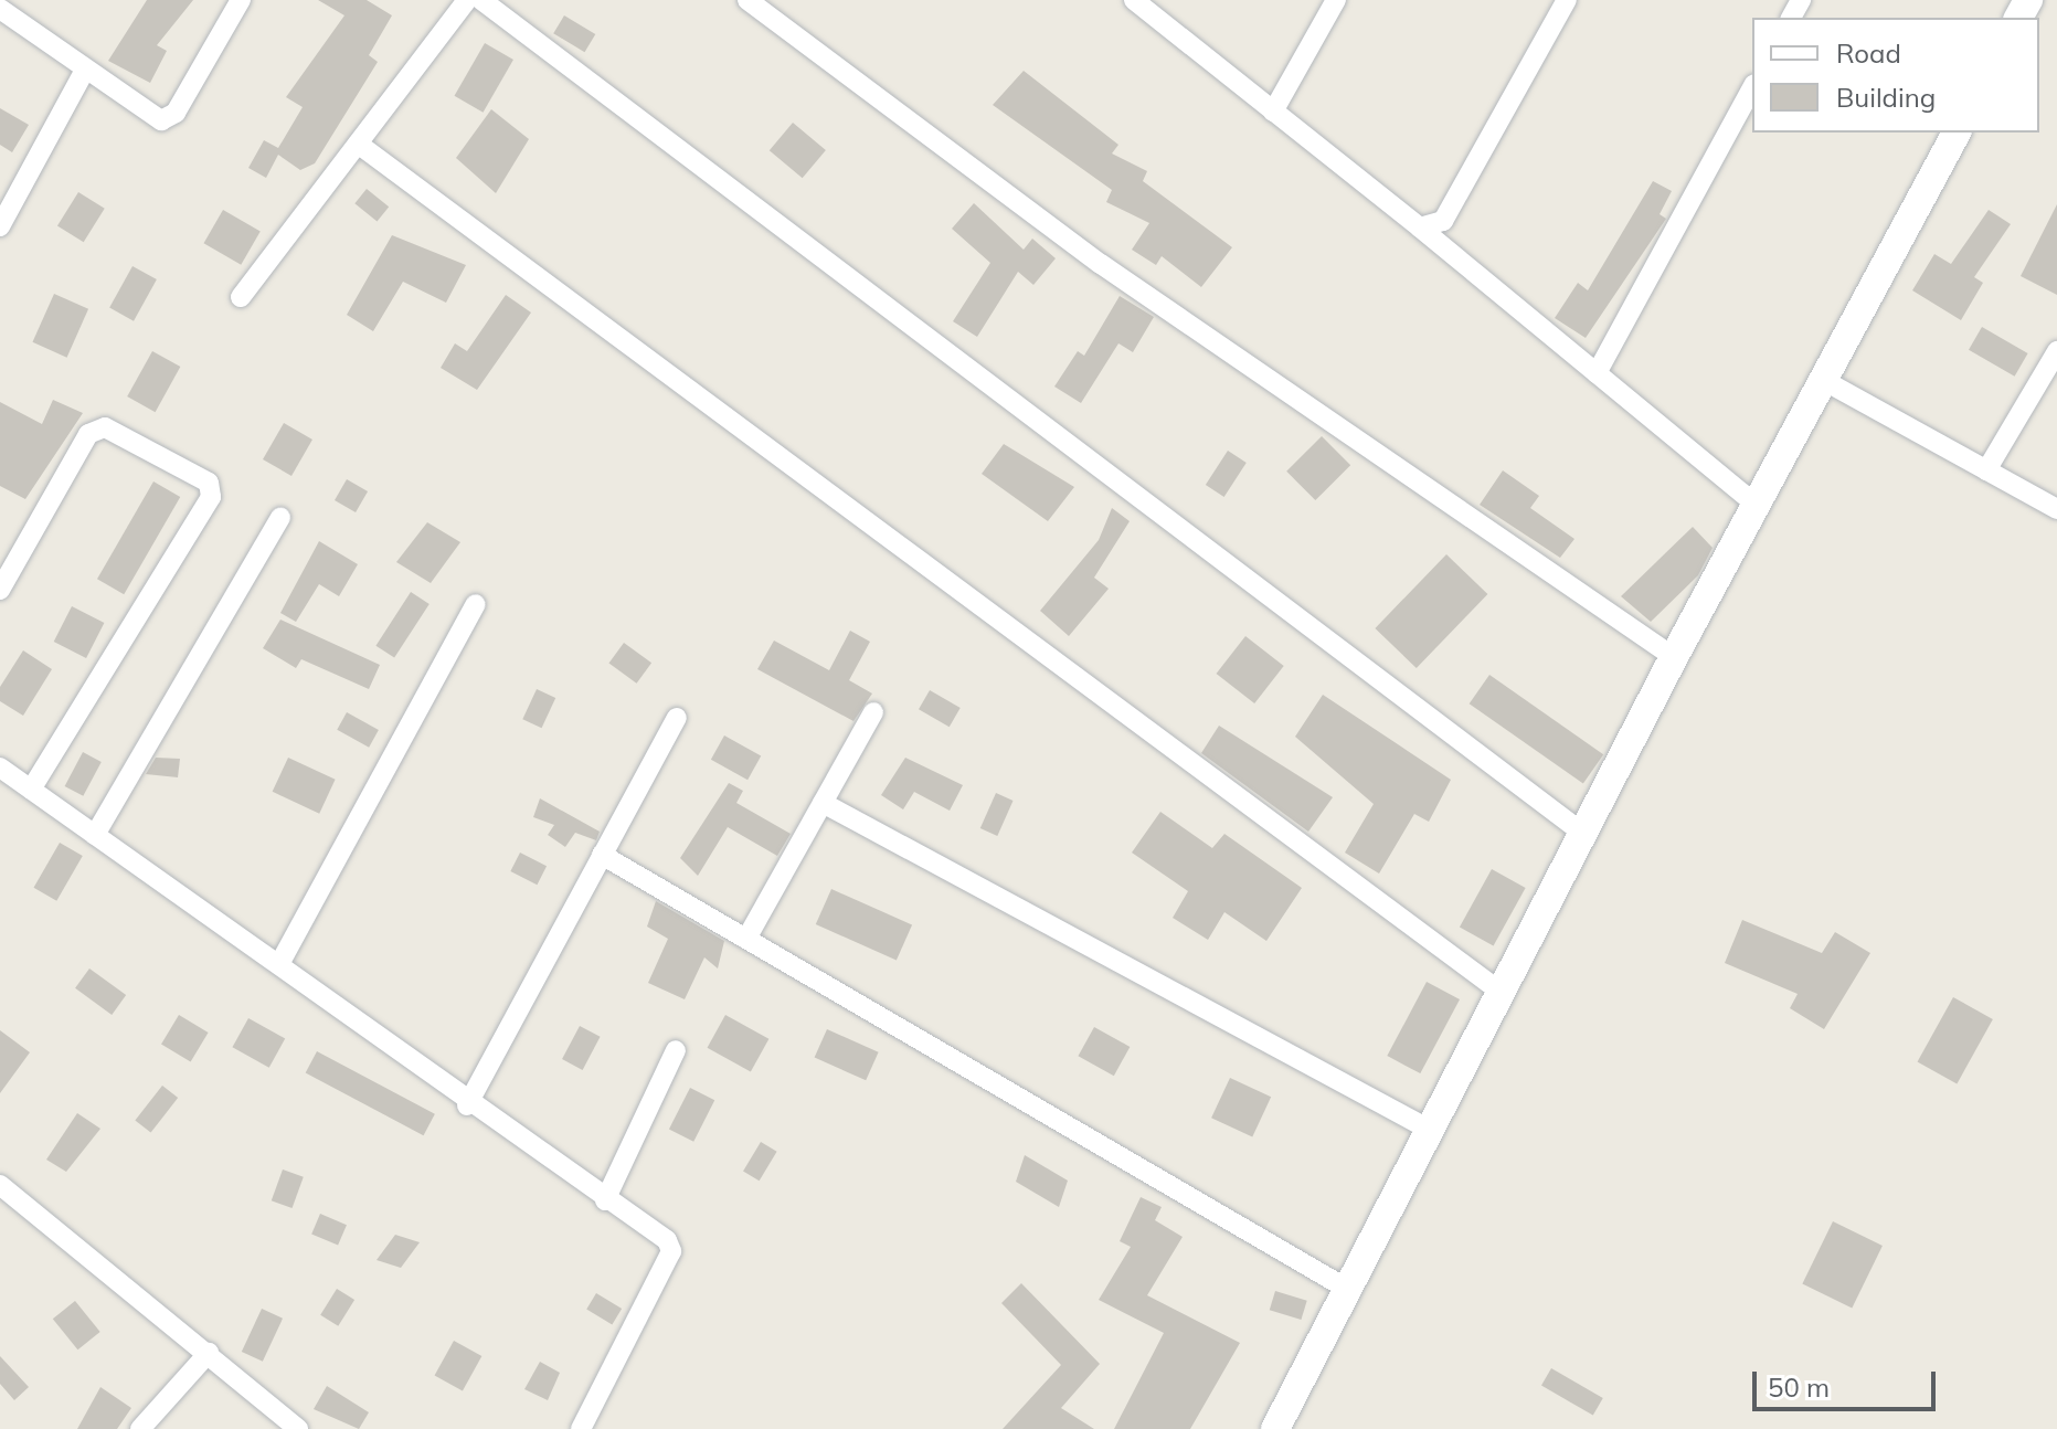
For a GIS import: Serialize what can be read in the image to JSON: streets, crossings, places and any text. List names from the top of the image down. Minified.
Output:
{"legend":["Road","Building"],"scale_bar":"50 m"}
